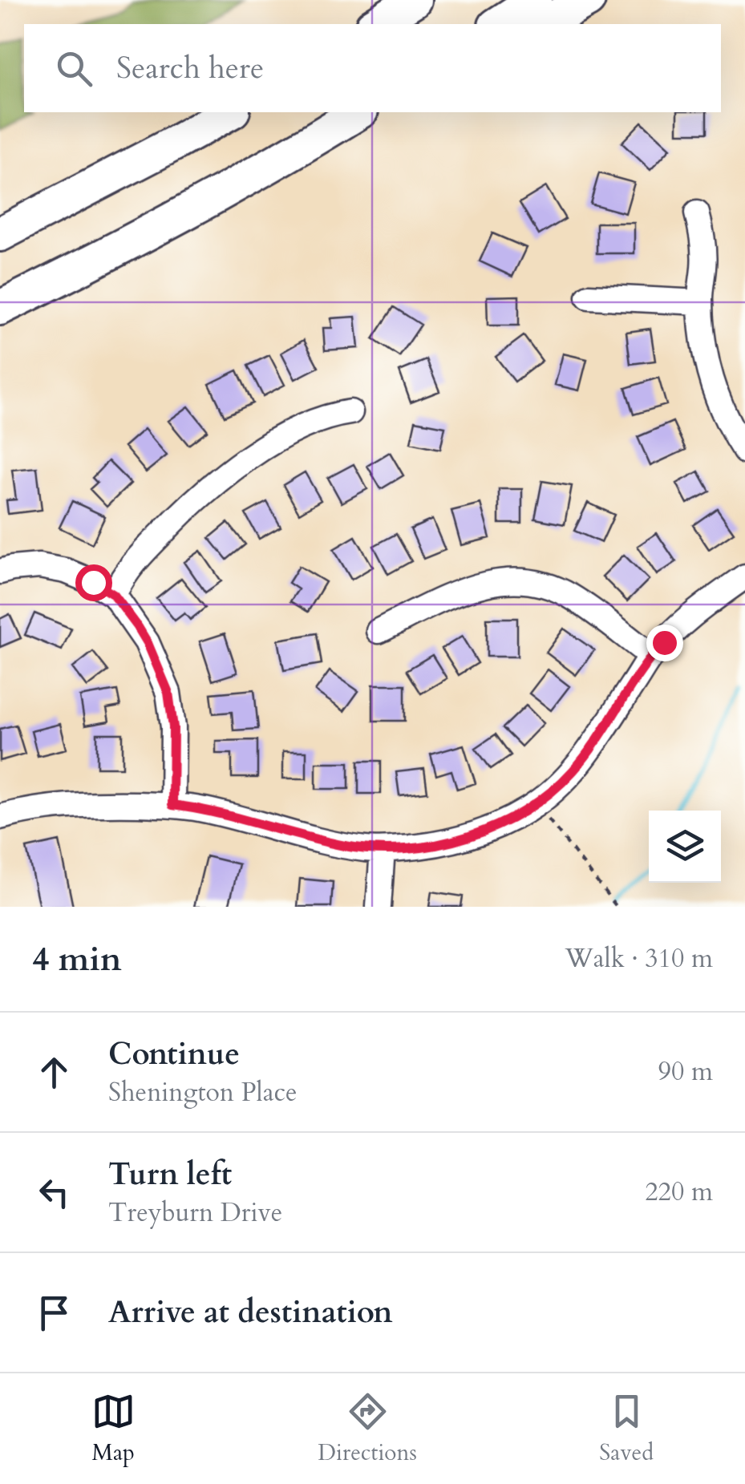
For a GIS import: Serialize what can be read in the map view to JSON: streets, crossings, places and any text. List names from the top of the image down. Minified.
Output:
{"page":{"search":"Search here","heading":["4 min","Walk · 310 m"],"list":[["Continue","Shenington Place","90 m"],["Turn left","Treyburn Drive","220 m"],"Arrive at destination"],"nav":["Map","Directions","Saved"]}}
